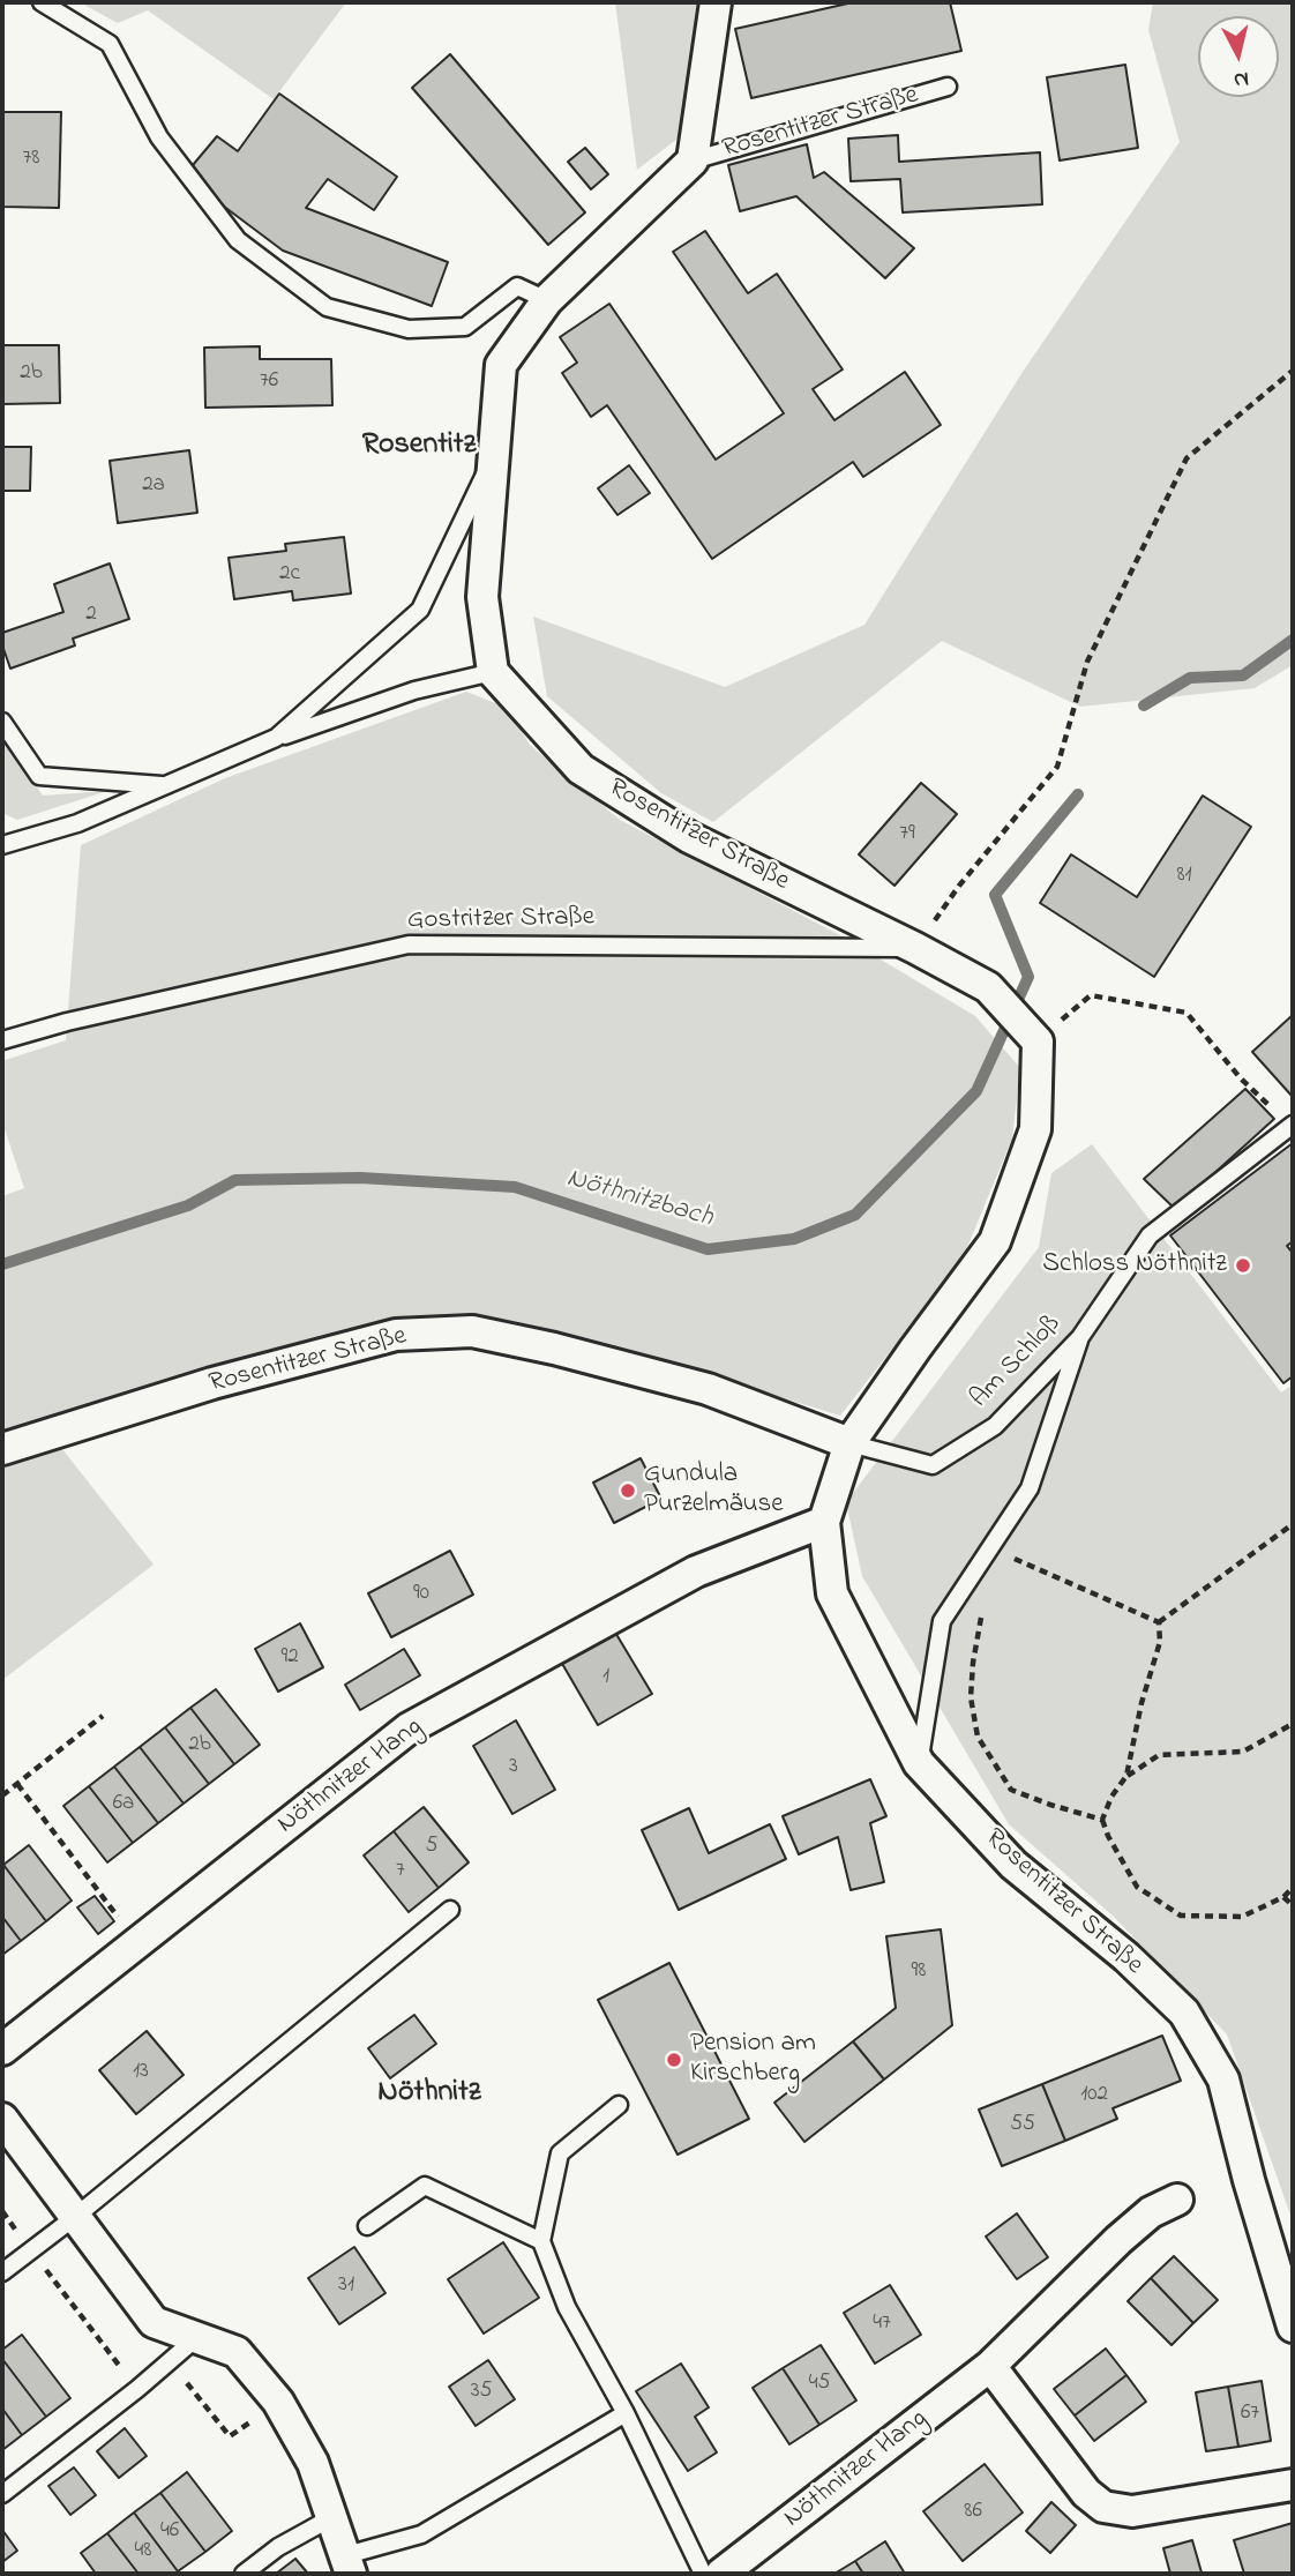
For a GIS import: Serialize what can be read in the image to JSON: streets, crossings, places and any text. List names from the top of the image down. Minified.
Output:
{"streets":{"street":["Rosentitzer Straße","Nöthnitzer Hang"],"lane":["Gostritzer Straße","Am Schloß"]},"crossings":[["Rosentitzer Straße","Gostritzer Straße"],["Rosentitzer Straße","Am Schloß"],["Rosentitzer Straße","Nöthnitzer Hang"]],"districts":["Rosentitz","Nöthnitz"],"water":["Nöthnitzbach"],"places":["Schloss Nöthnitz","Gundula Purzelmäuse","Pension am Kirschberg"],"house_numbers":["78","2b","76","2a","2c","2","79","81","90","92","1","2b","3","6a","5","7","98","13","102","55","31","47","45","35","67","86","46","48"],"north":"bottom"}
